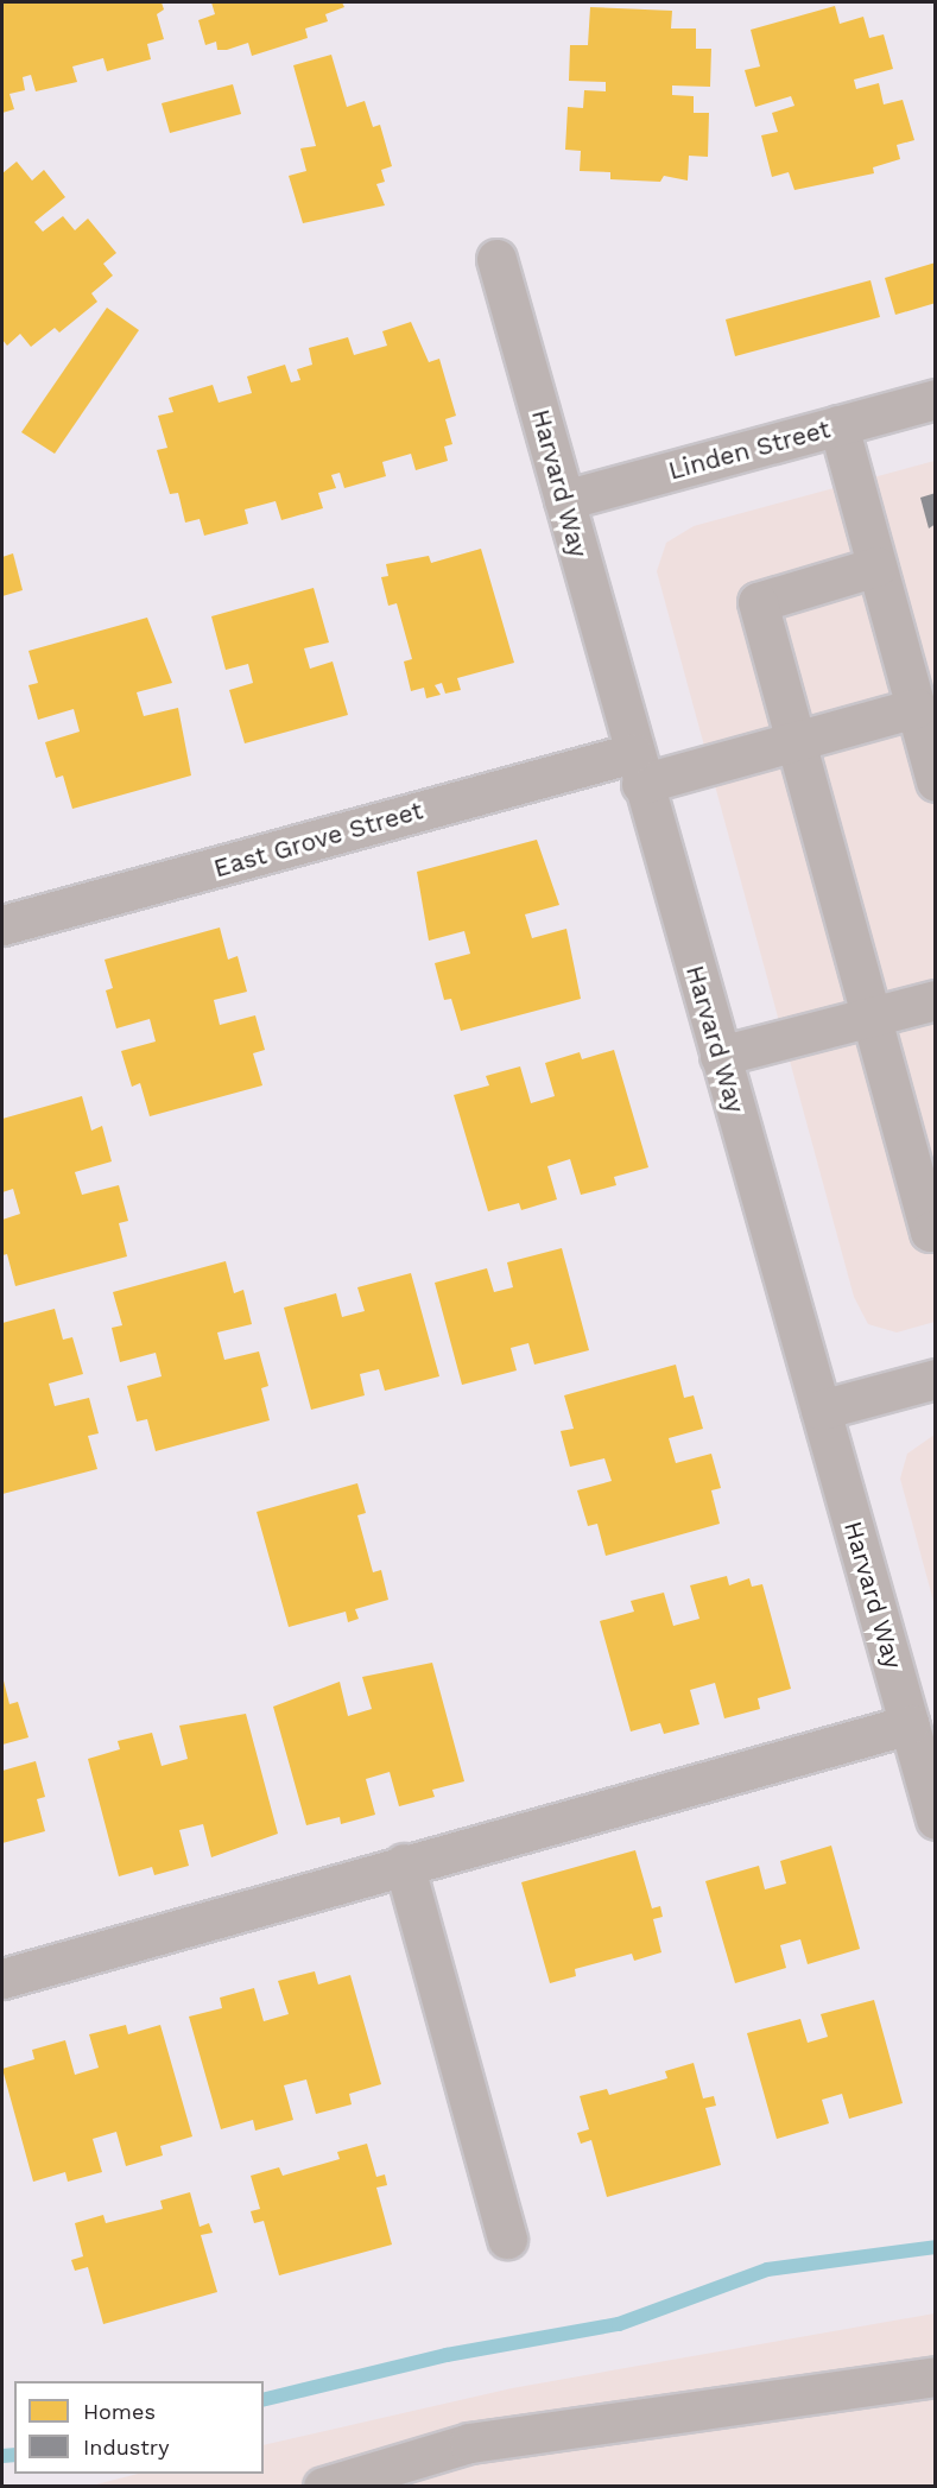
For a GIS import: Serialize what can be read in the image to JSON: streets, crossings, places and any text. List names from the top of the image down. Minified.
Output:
{"streets":{"street":["Linden Street","Harvard Way","East Grove Street"]},"crossings":[["Linden Street","Harvard Way"],["Harvard Way","East Grove Street"]],"legend":["Homes","Industry"]}
